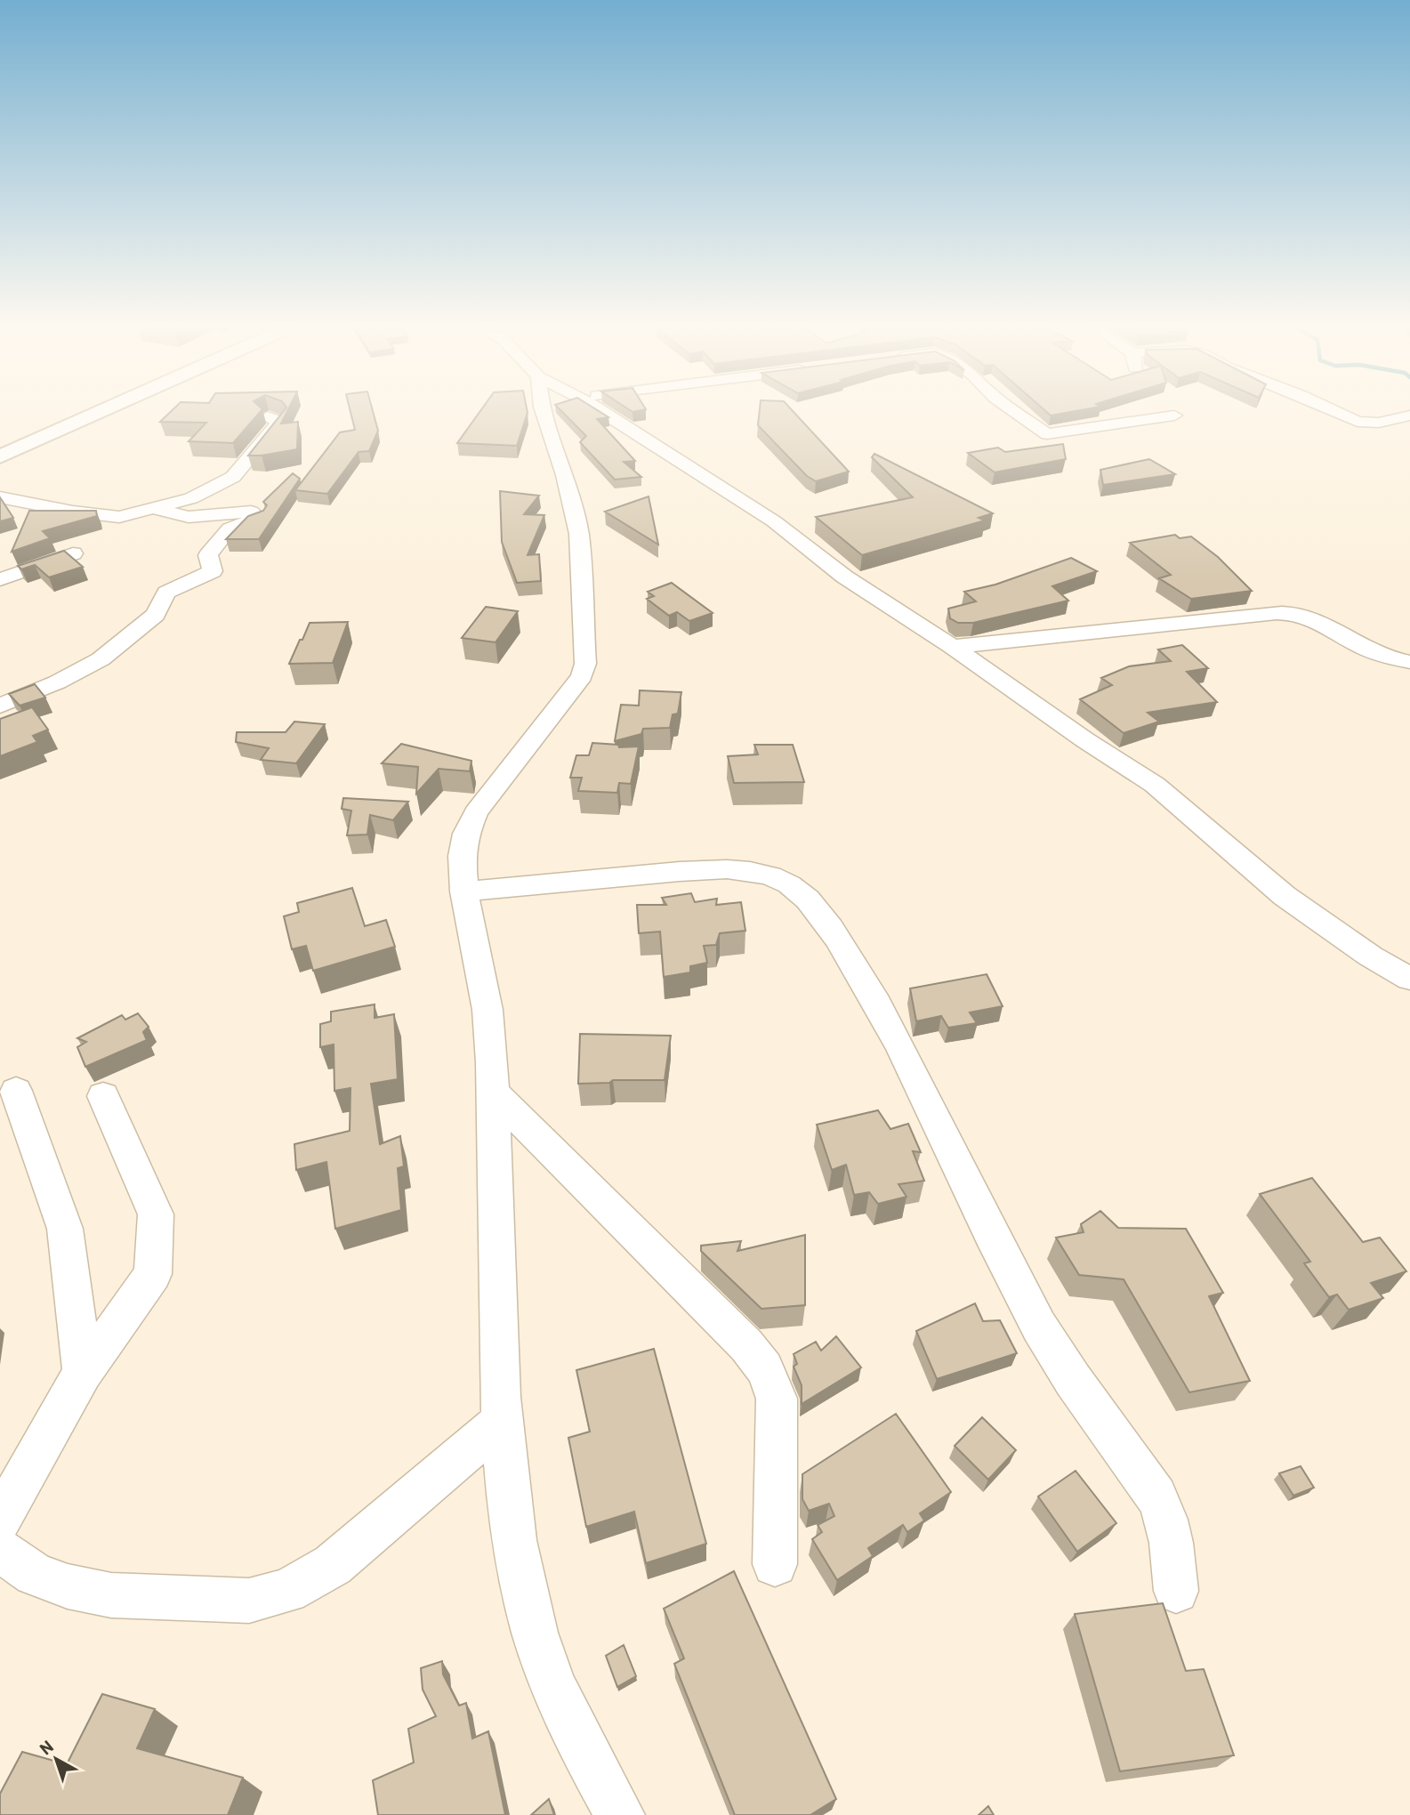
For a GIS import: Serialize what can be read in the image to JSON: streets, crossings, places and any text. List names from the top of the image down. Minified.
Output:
{"north":"top left"}
